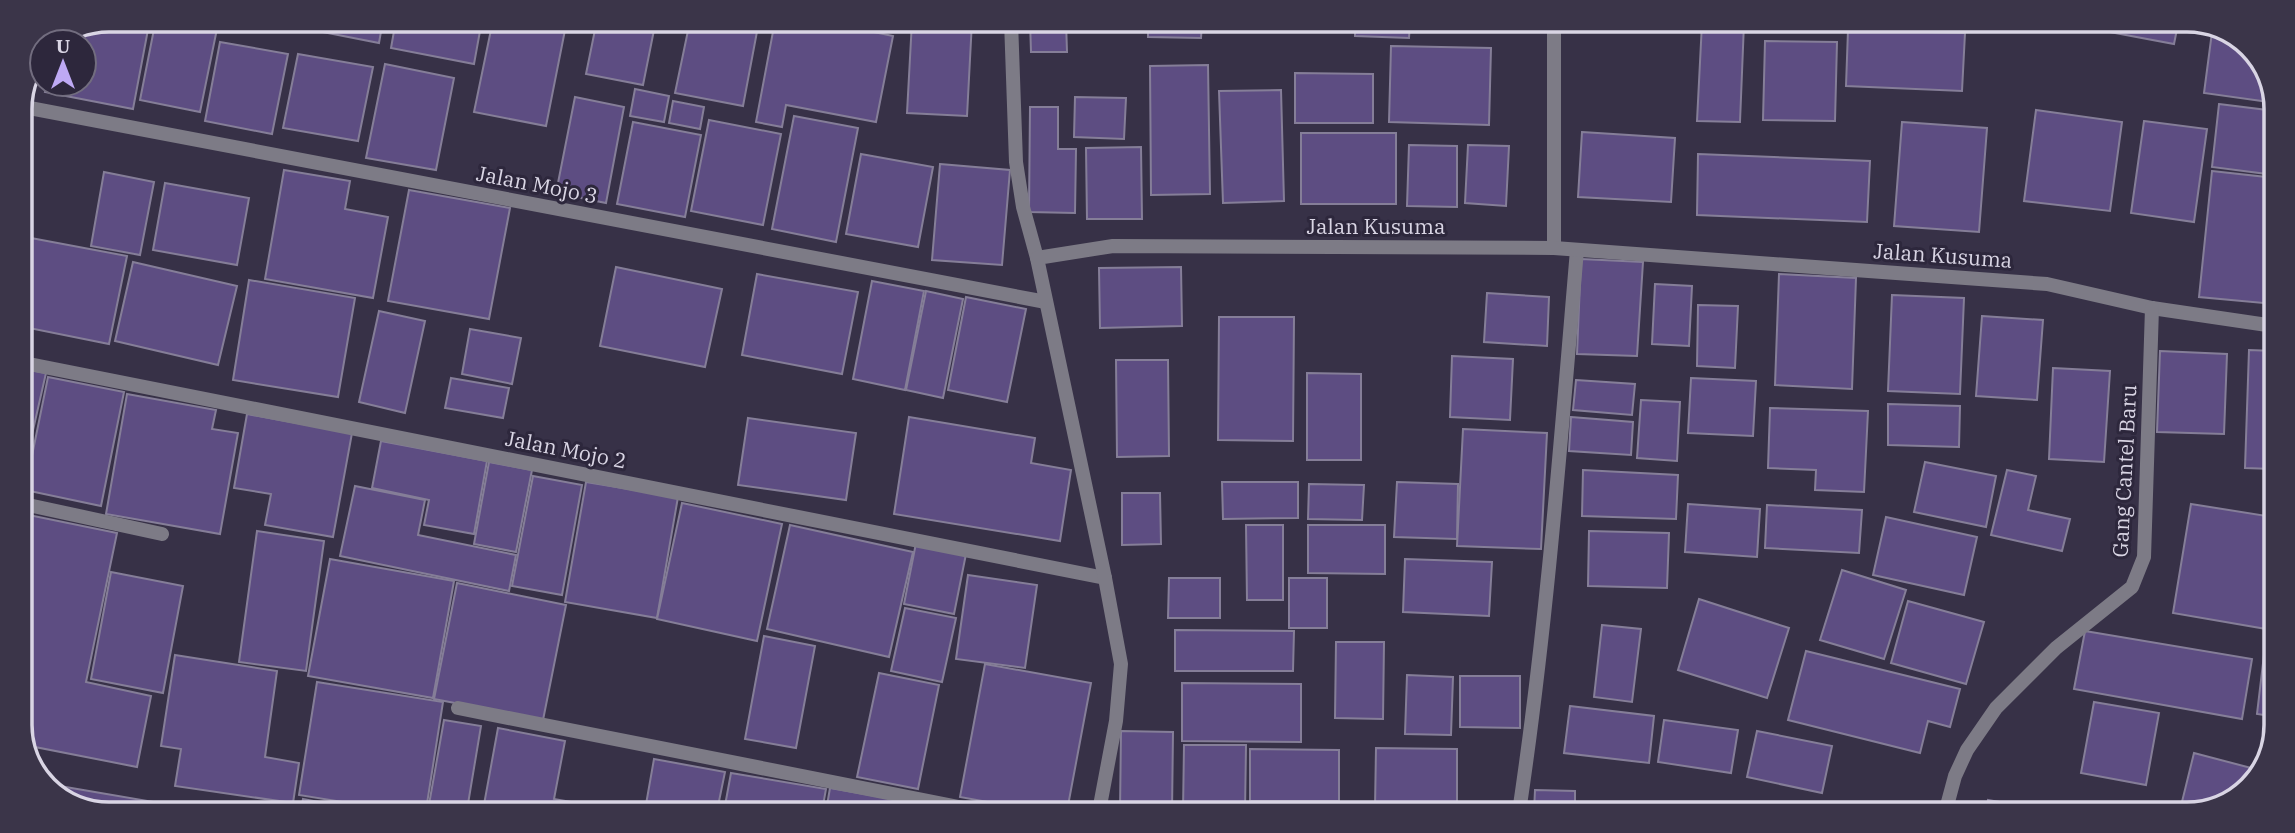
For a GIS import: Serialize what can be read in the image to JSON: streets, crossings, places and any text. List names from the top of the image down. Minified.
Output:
{"streets":{"street":["Jalan Mojo 3","Jalan Kusuma","Jalan Mojo 2","Gang Cantel Baru"]},"crossings":[["Jalan Kusuma","Gang Cantel Baru"]],"north":"top"}
